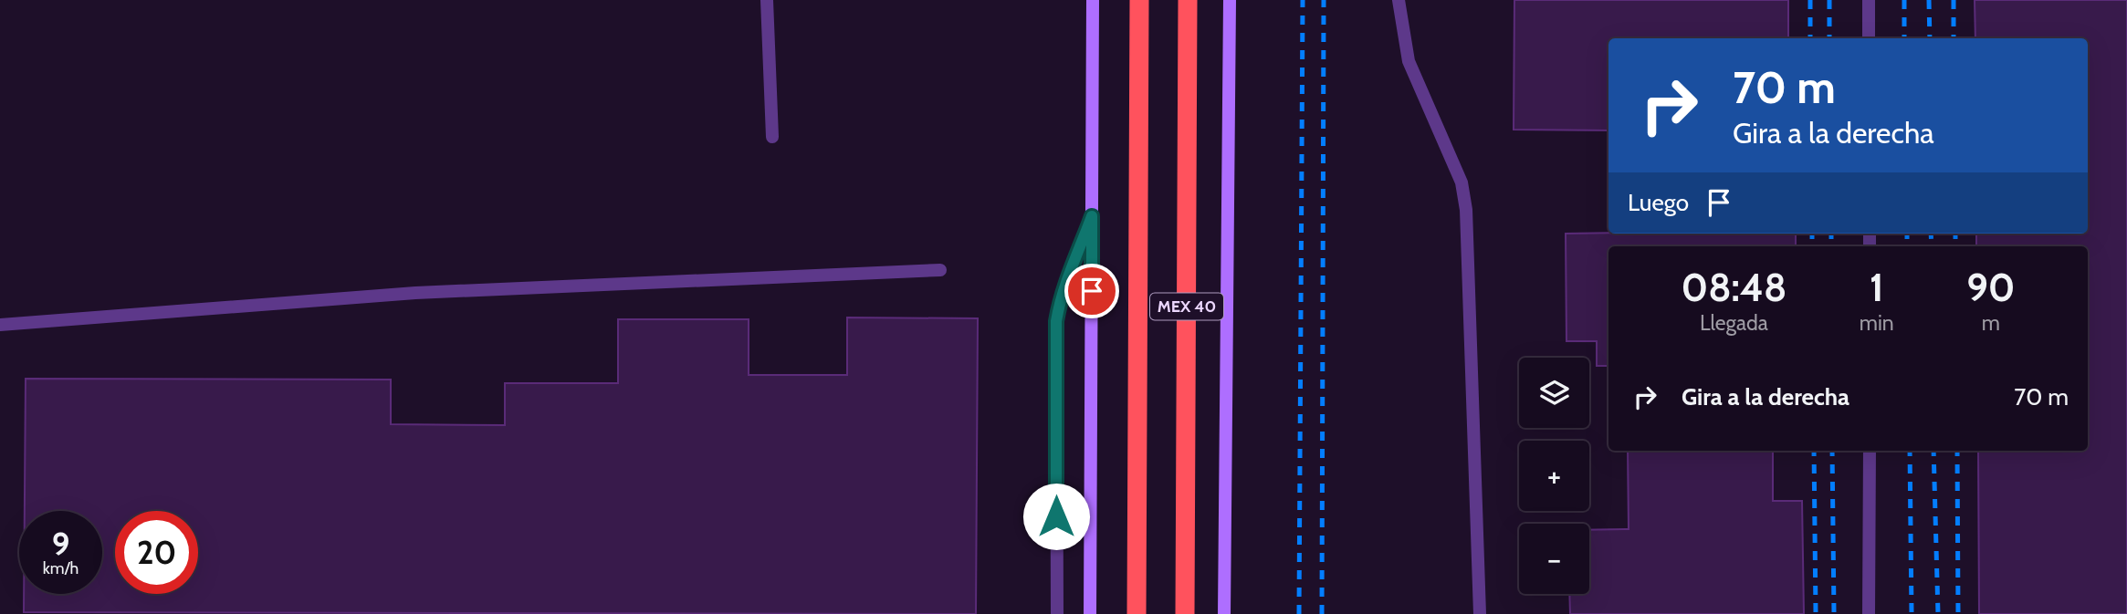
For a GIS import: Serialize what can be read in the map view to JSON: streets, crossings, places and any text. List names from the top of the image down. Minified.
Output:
{"streets":{"highway":["MEX 40"]},"page":{"turn":["70 m","Gira a la derecha"],"then":"Luego","eta":["08:48","Llegada","1","min","90","m"],"list":[{"name":"Gira a la derecha","value":"70 m"}],"map_buttons":["+","−"],"speed":"9 km/h","limit":"20"}}
